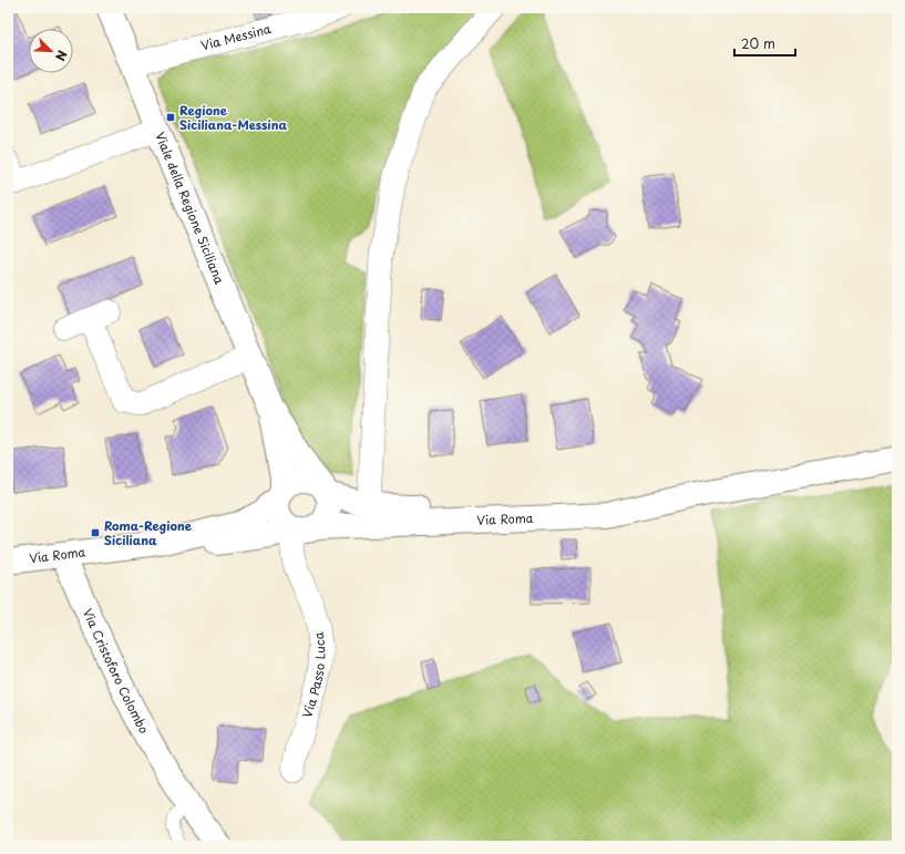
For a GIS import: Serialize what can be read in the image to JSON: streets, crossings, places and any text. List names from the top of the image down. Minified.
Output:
{"streets":{"street":["Via Messina","Viale della Regione Siciliana","Via Roma","Via Cristoforo Colombo","Via Passo Luca"]},"crossings":[["Via Messina","Viale della Regione Siciliana"],["Via Roma","Via Cristoforo Colombo"],["Via Roma","Via Passo Luca"]],"places":{"transit":["Regione Siciliana-Messina","Roma-Regione Siciliana"]},"scale_bar":"20 m","north":"bottom right"}
